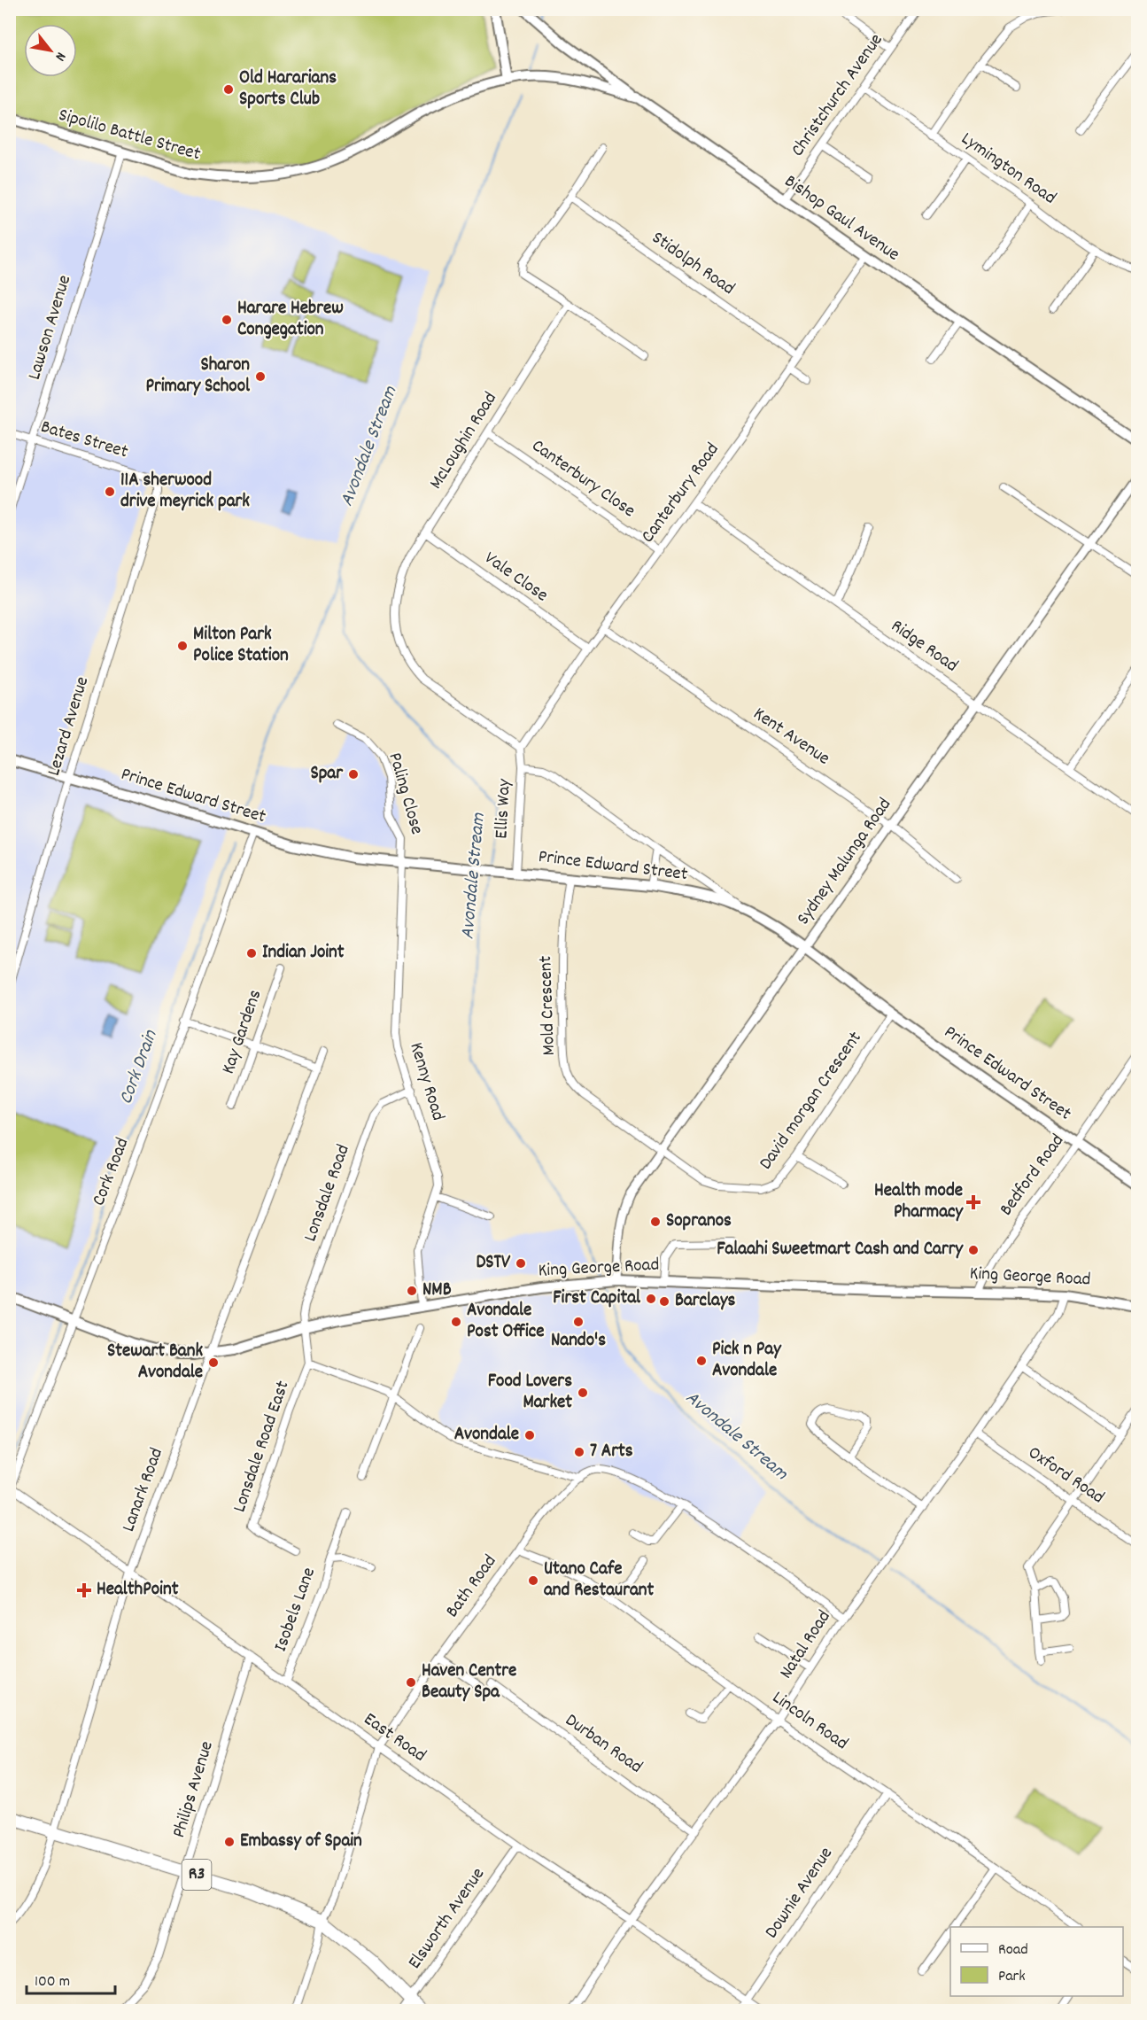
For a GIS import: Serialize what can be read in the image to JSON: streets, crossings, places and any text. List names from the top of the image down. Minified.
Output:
{"streets":{"highway":["R3"],"main road":["Sipolilo Battle Street","Bishop Gaul Avenue","Prince Edward Street","King George Road"],"street":["Christchurch Avenue","Lymington Road","Stidolph Road","Lawson Avenue","Bates Street","McLoughin Road","Canterbury Close","Canterbury Road","Vale Close","Ridge Road","Lezard Avenue","Kent Avenue","Paling Close","Ellis Way","Sydney Malunga Road","Mold Crescent","Kay Gardens","Kenny Road","David morgan Crescent","Cork Road","Bedford Road","Lonsdale Road","Lonsdale Road East","Oxford Road","Lanark Road","Bath Road","Isobels Lane","Natal Road","Lincoln Road","East Road","Durban Road","Philips Avenue","Downie Avenue","Elsworth Avenue"]},"crossings":[["Christchurch Avenue","Lymington Road"],["Christchurch Avenue","Bishop Gaul Avenue"],["Sipolilo Battle Street","Bishop Gaul Avenue"],["Sipolilo Battle Street","Lawson Avenue"],["Bishop Gaul Avenue","Canterbury Road"],["Stidolph Road","Canterbury Road"],["Lawson Avenue","Bates Street"],["Bates Street","Lezard Avenue"],["McLoughin Road","Canterbury Close"],["McLoughin Road","Canterbury Road"],["McLoughin Road","Vale Close"],["McLoughin Road","Ellis Way"],["Canterbury Close","Canterbury Road"],["Canterbury Road","Vale Close"],["Canterbury Road","Ridge Road"],["Canterbury Road","Kent Avenue"],["Canterbury Road","Ellis Way"],["Ridge Road","Sydney Malunga Road"],["Lezard Avenue","Prince Edward Street"],["Kent Avenue","Sydney Malunga Road"],["Paling Close","Prince Edward Street"],["Paling Close","Kenny Road"],["Prince Edward Street","Ellis Way"],["Prince Edward Street","Sydney Malunga Road"],["Prince Edward Street","Mold Crescent"],["Prince Edward Street","Kenny Road"],["Prince Edward Street","David morgan Crescent"],["Prince Edward Street","Cork Road"],["Prince Edward Street","Bedford Road"],["Sydney Malunga Road","Mold Crescent"],["Sydney Malunga Road","David morgan Crescent"],["Sydney Malunga Road","King George Road"],["Mold Crescent","David morgan Crescent"],["Kenny Road","Lonsdale Road"],["Kenny Road","King George Road"],["Cork Road","King George Road"],["Cork Road","East Road"],["Bedford Road","King George Road"],["Lonsdale Road","King George Road"],["Lonsdale Road","Lonsdale Road East"],["King George Road","Lonsdale Road East"],["King George Road","Lanark Road"],["King George Road","Natal Road"],["Oxford Road","Natal Road"],["Lanark Road","East Road"],["Lanark Road","R3"],["Bath Road","Natal Road"],["Bath Road","Lincoln Road"],["Bath Road","East Road"],["Bath Road","R3"],["Isobels Lane","East Road"],["Natal Road","Lincoln Road"],["Natal Road","East Road"],["Natal Road","Durban Road"],["Lincoln Road","Downie Avenue"],["East Road","Philips Avenue"],["East Road","Downie Avenue"],["East Road","Elsworth Avenue"],["Philips Avenue","R3"],["R3","Elsworth Avenue"]],"water":["Avondale Stream","Cork Drain"],"places":{"other":["Old Hararians Sports Club","Harare Hebrew Congegation","Sharon Primary School","11A sherwood drive meyrick park","Milton Park Police Station","Spar","Indian Joint","Sopranos","Falaahi Sweetmart Cash and Carry","DSTV","NMB","First Capital","Barclays","Avondale Post Office","Nando's","Pick n Pay Avondale","Stewart Bank Avondale","Food Lovers Market","Avondale","7 Arts","Utano Cafe and Restaurant","Haven Centre Beauty Spa","Embassy of Spain"],"health":["Health mode Pharmacy","HealthPoint"]},"legend":["Road","Park"],"scale_bar":"100 m","north":"bottom right"}
